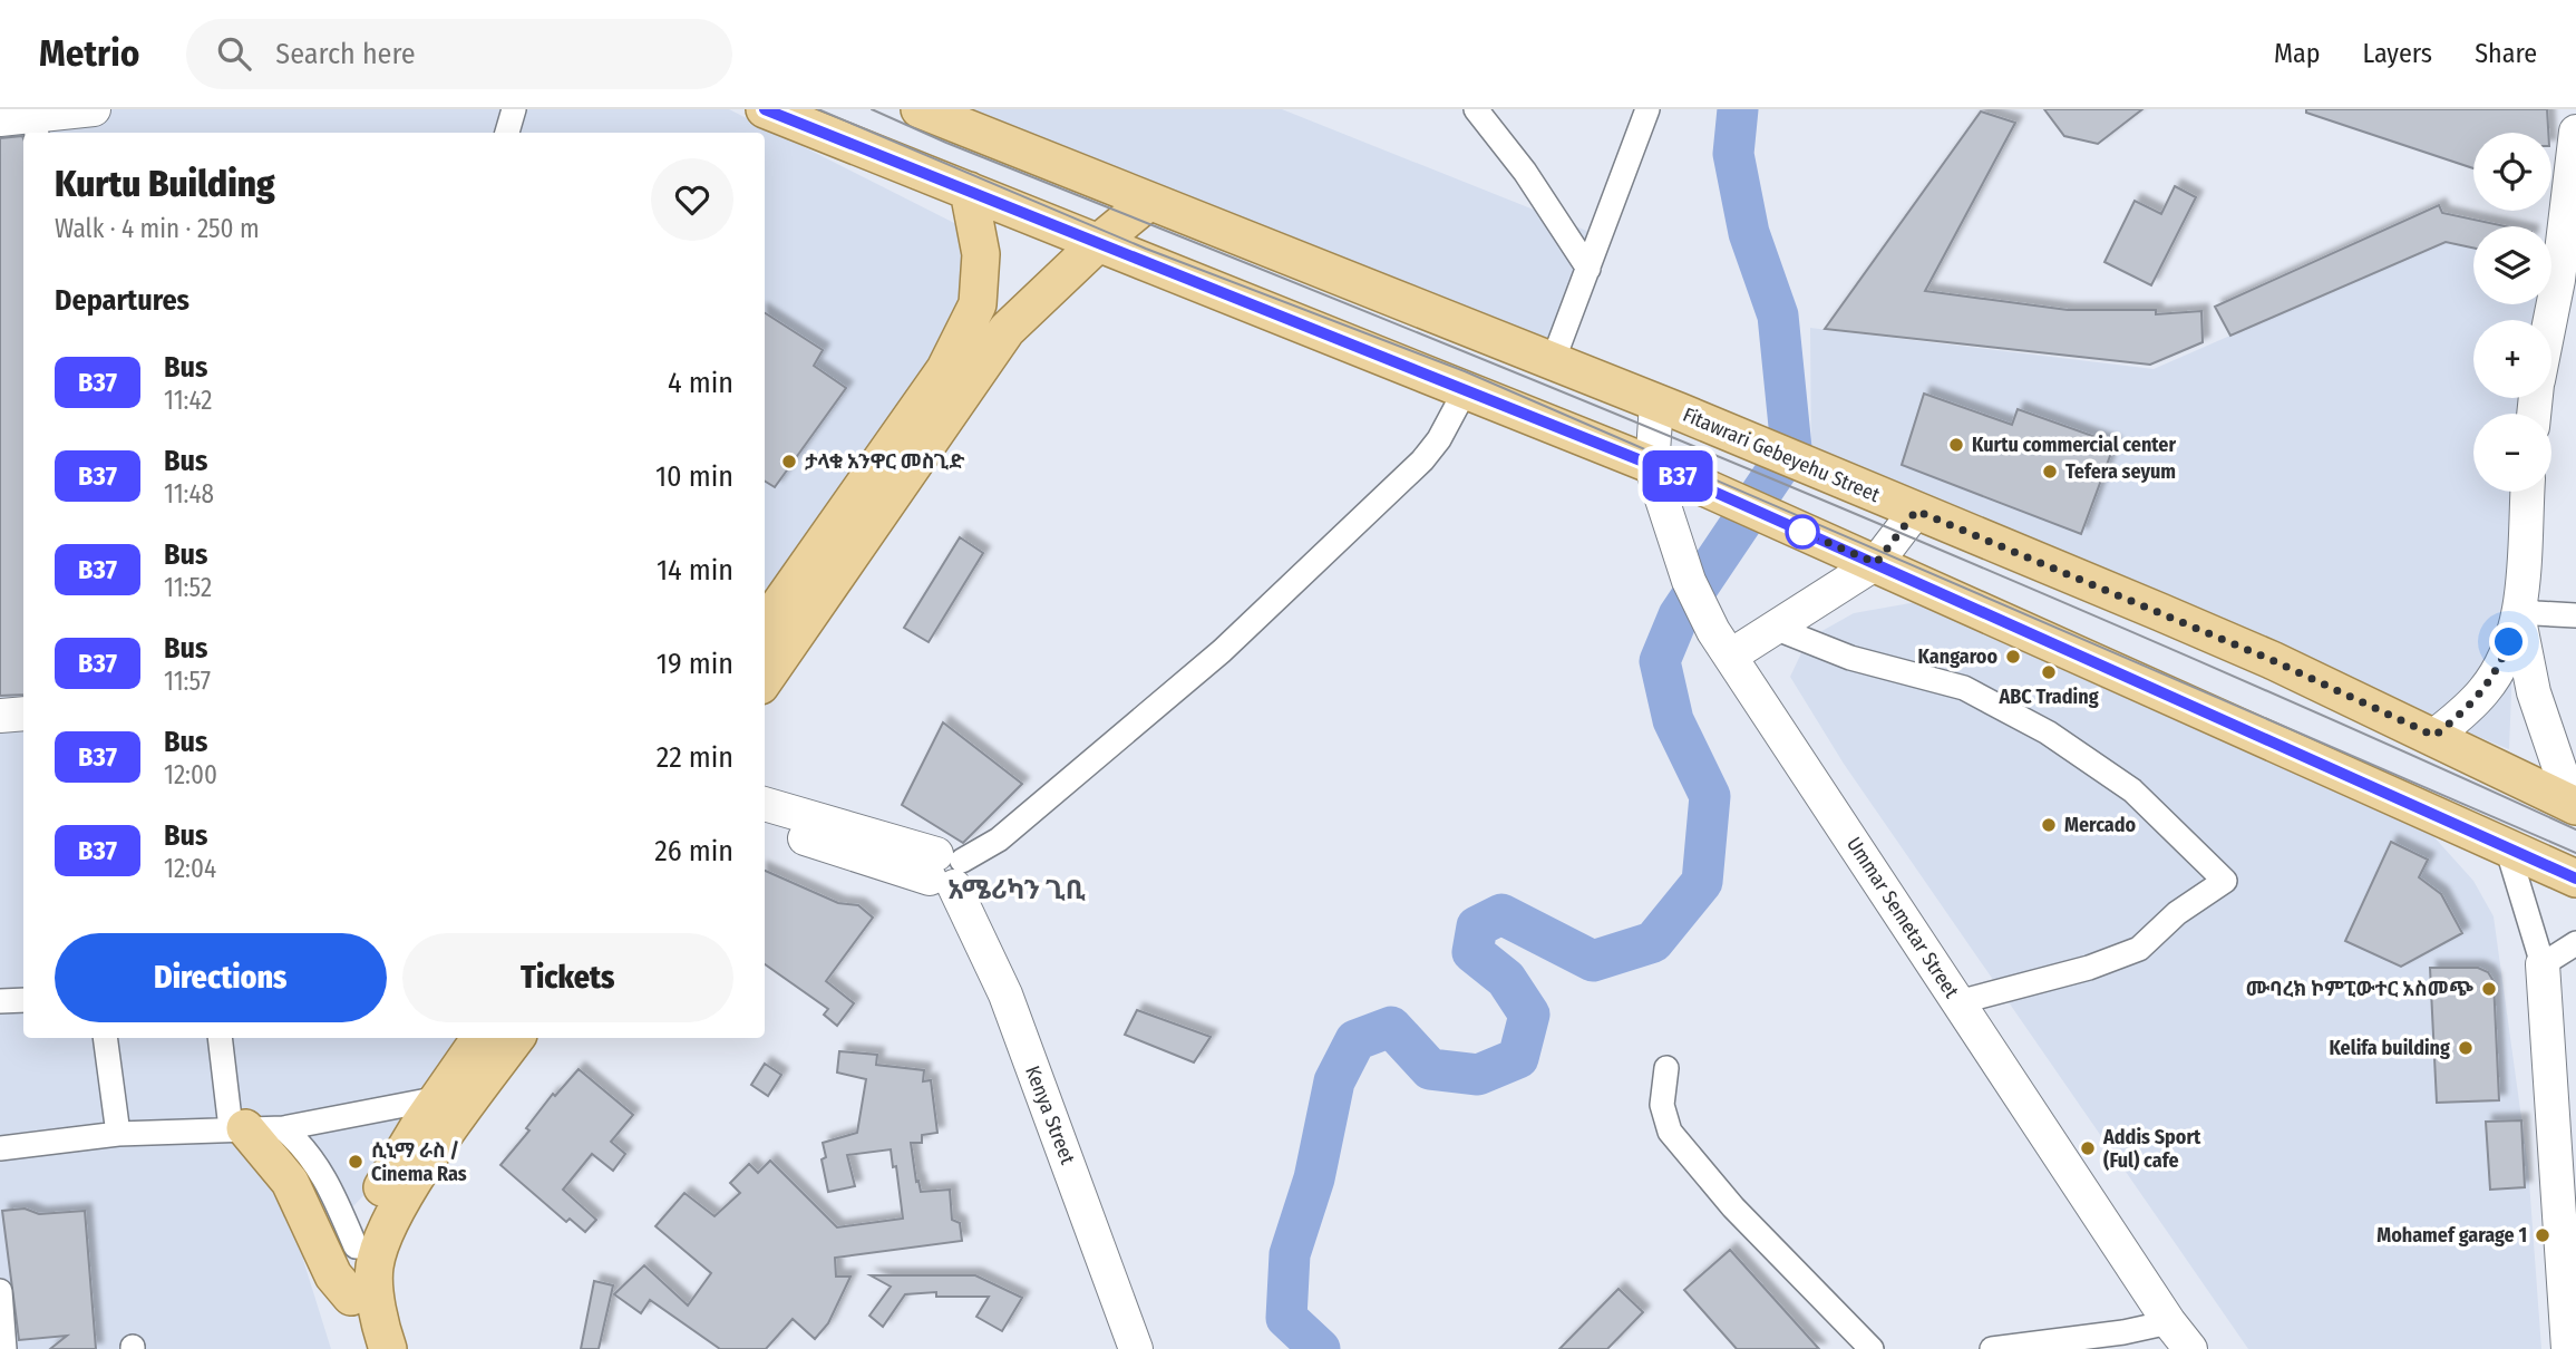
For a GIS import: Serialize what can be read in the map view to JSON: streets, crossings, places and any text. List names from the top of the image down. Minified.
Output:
{"streets":{"main road":["Fitawrari Gebeyehu Street","Ummar Semetar Street","Kenya Street"]},"districts":["አሜሪካን ጊቢ"],"places":["Kurtu commercial center","ታላቁ አንዋር መስጊድ","Tefera seyum","Kangaroo","ABC Trading","Mercado","ሙባረክ ኮምፒውተር አስመጭ","Kelifa building","Addis Sport (Ful) cafe","ሲኒማ ራስ / Cinema Ras","Mohamef garage 1"],"lines":["bus line B37"],"page":{"header":"Metrio","search":"Search here","nav":["Map","Layers","Share"],"on_map":"B37","map_buttons":["+","−"],"heading":[["Kurtu Building","Walk · 4 min · 250 m"],"Departures"],"list":[{"mark":"B37","name":"Bus","note":"11:42","value":"4 min"},{"mark":"B37","name":"Bus","note":"11:48","value":"10 min"},{"mark":"B37","name":"Bus","note":"11:52","value":"14 min"},{"mark":"B37","name":"Bus","note":"11:57","value":"19 min"},{"mark":"B37","name":"Bus","note":"12:00","value":"22 min"},{"mark":"B37","name":"Bus","note":"12:04","value":"26 min"}],"buttons":["Directions","Tickets"]}}
